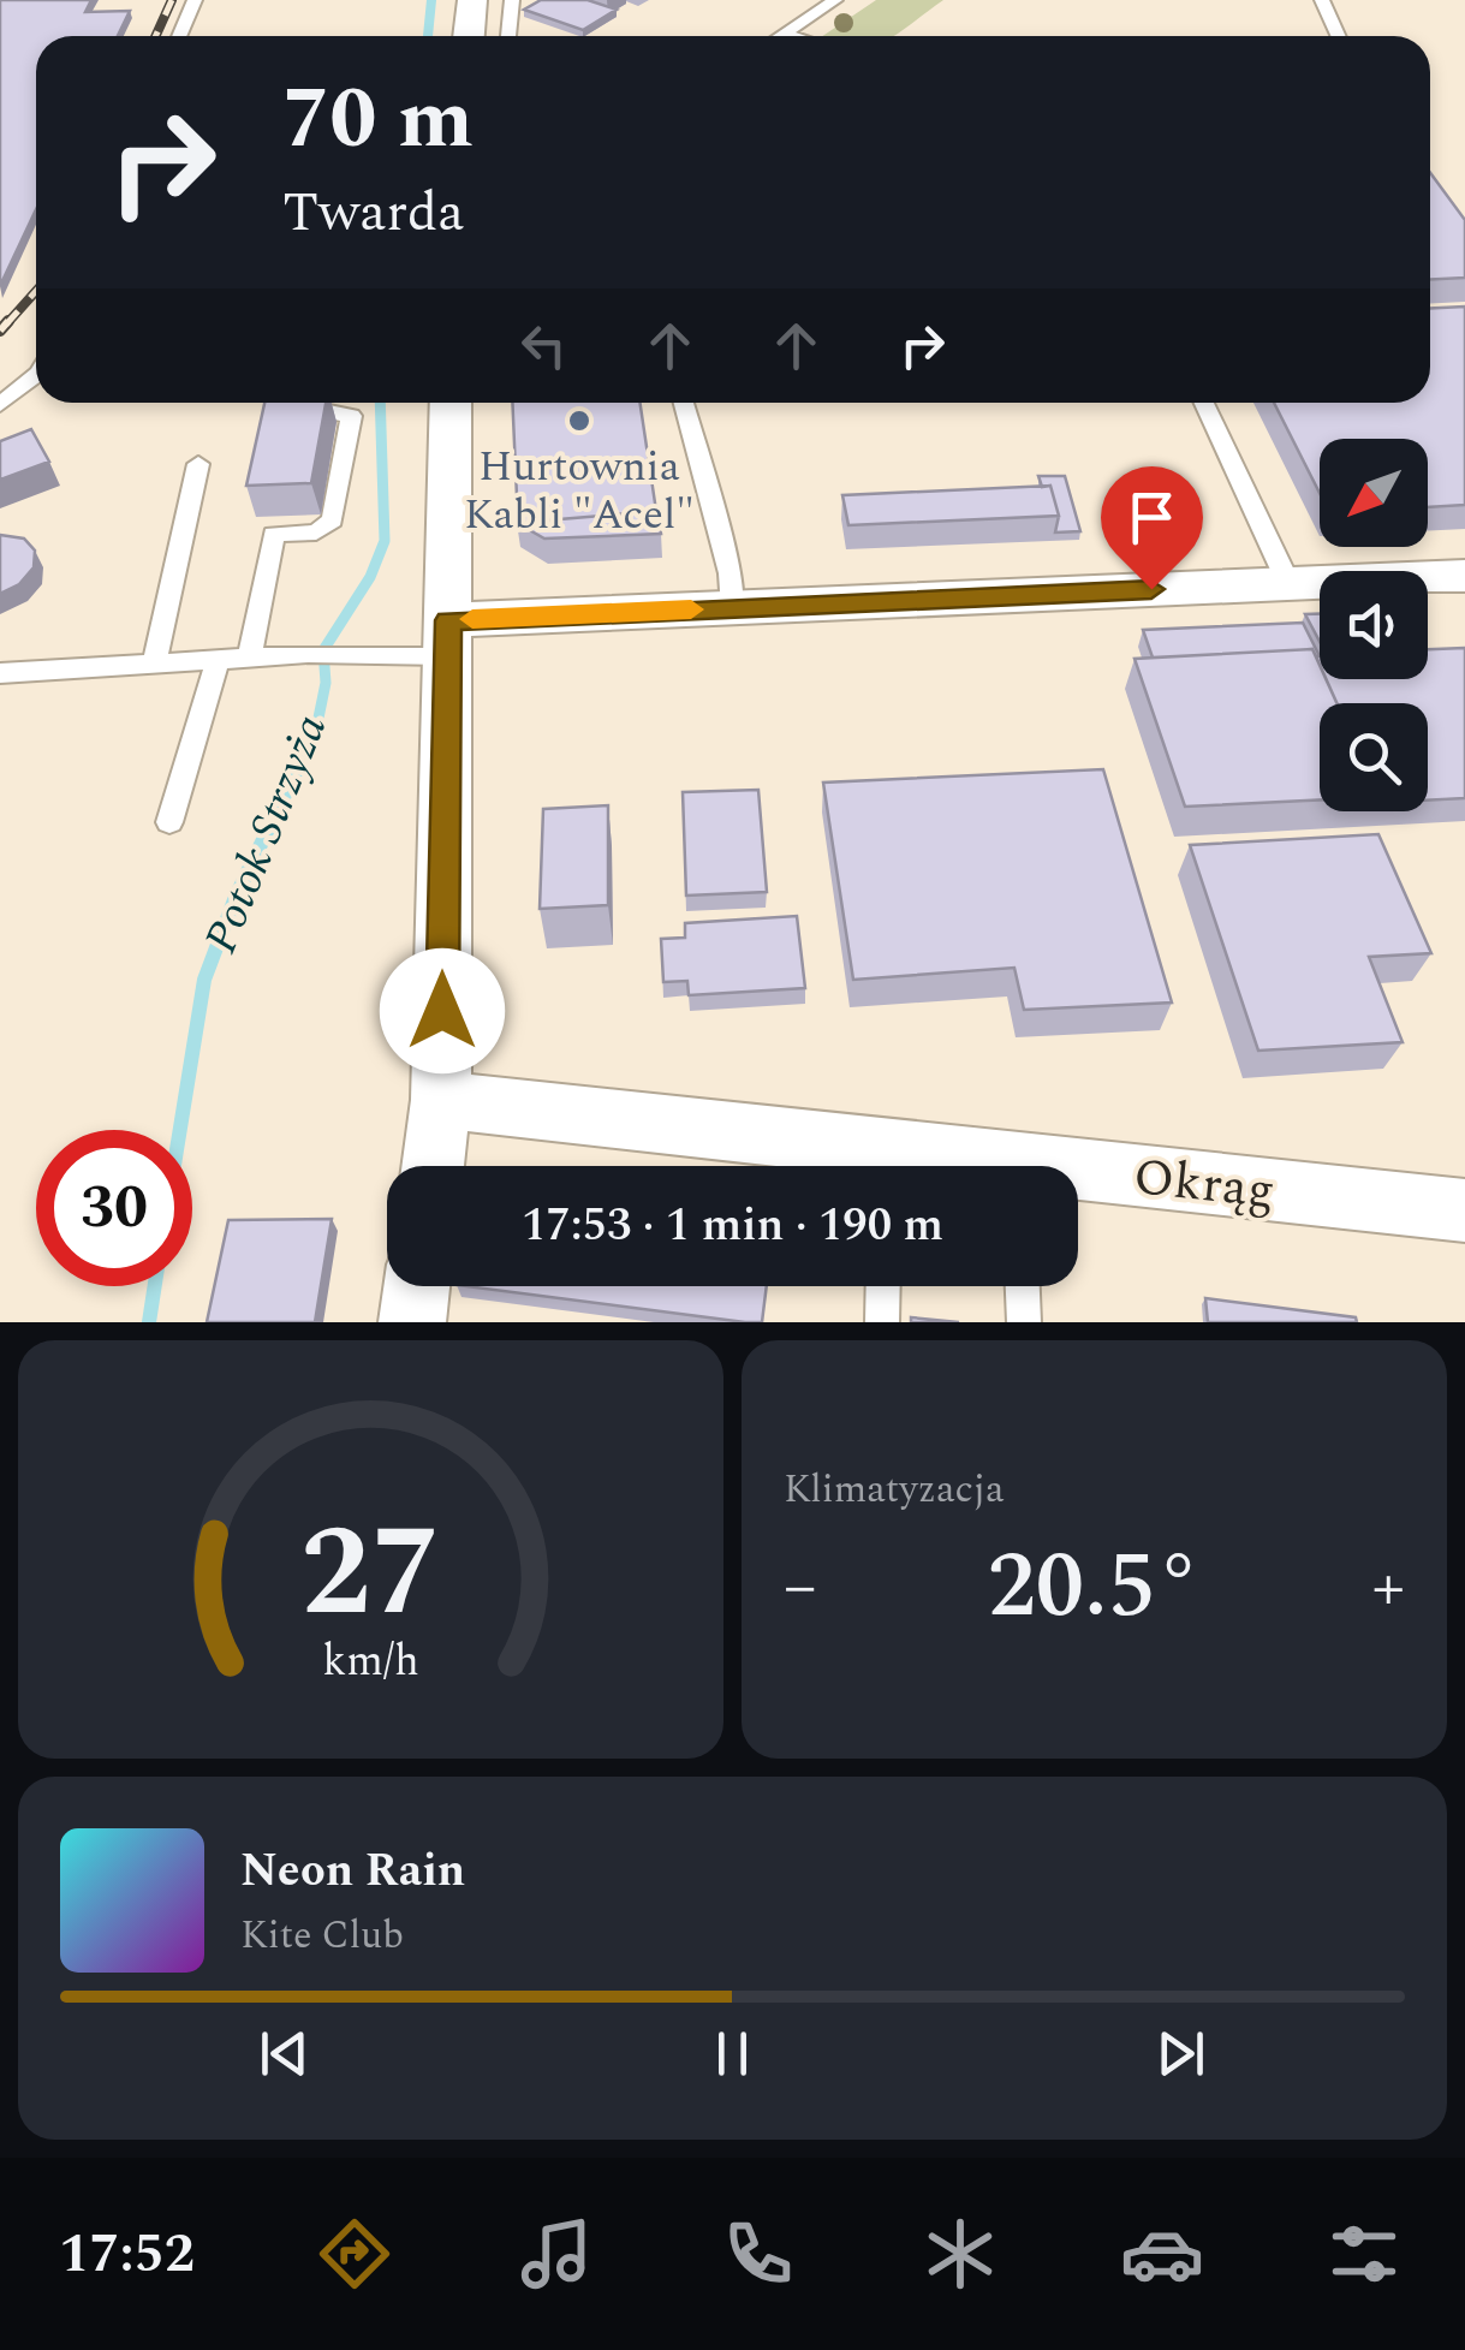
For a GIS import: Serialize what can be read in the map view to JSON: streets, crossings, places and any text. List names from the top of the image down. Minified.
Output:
{"streets":{"street":["Okrąg"]},"water":["Potok Strzyża"],"places":["Hurtownia Kabli \"Acel\""],"north":"bottom left","page":{"turn":["70 m","Twarda"],"limit":"30","trip":"17:53 · 1 min · 190 m","tile":"Klimatyzacja","heat":["−","20.5°","+"],"song":["Neon Rain","Kite Club"],"tabs":"17:52","gauge":["27","km/h"]}}
